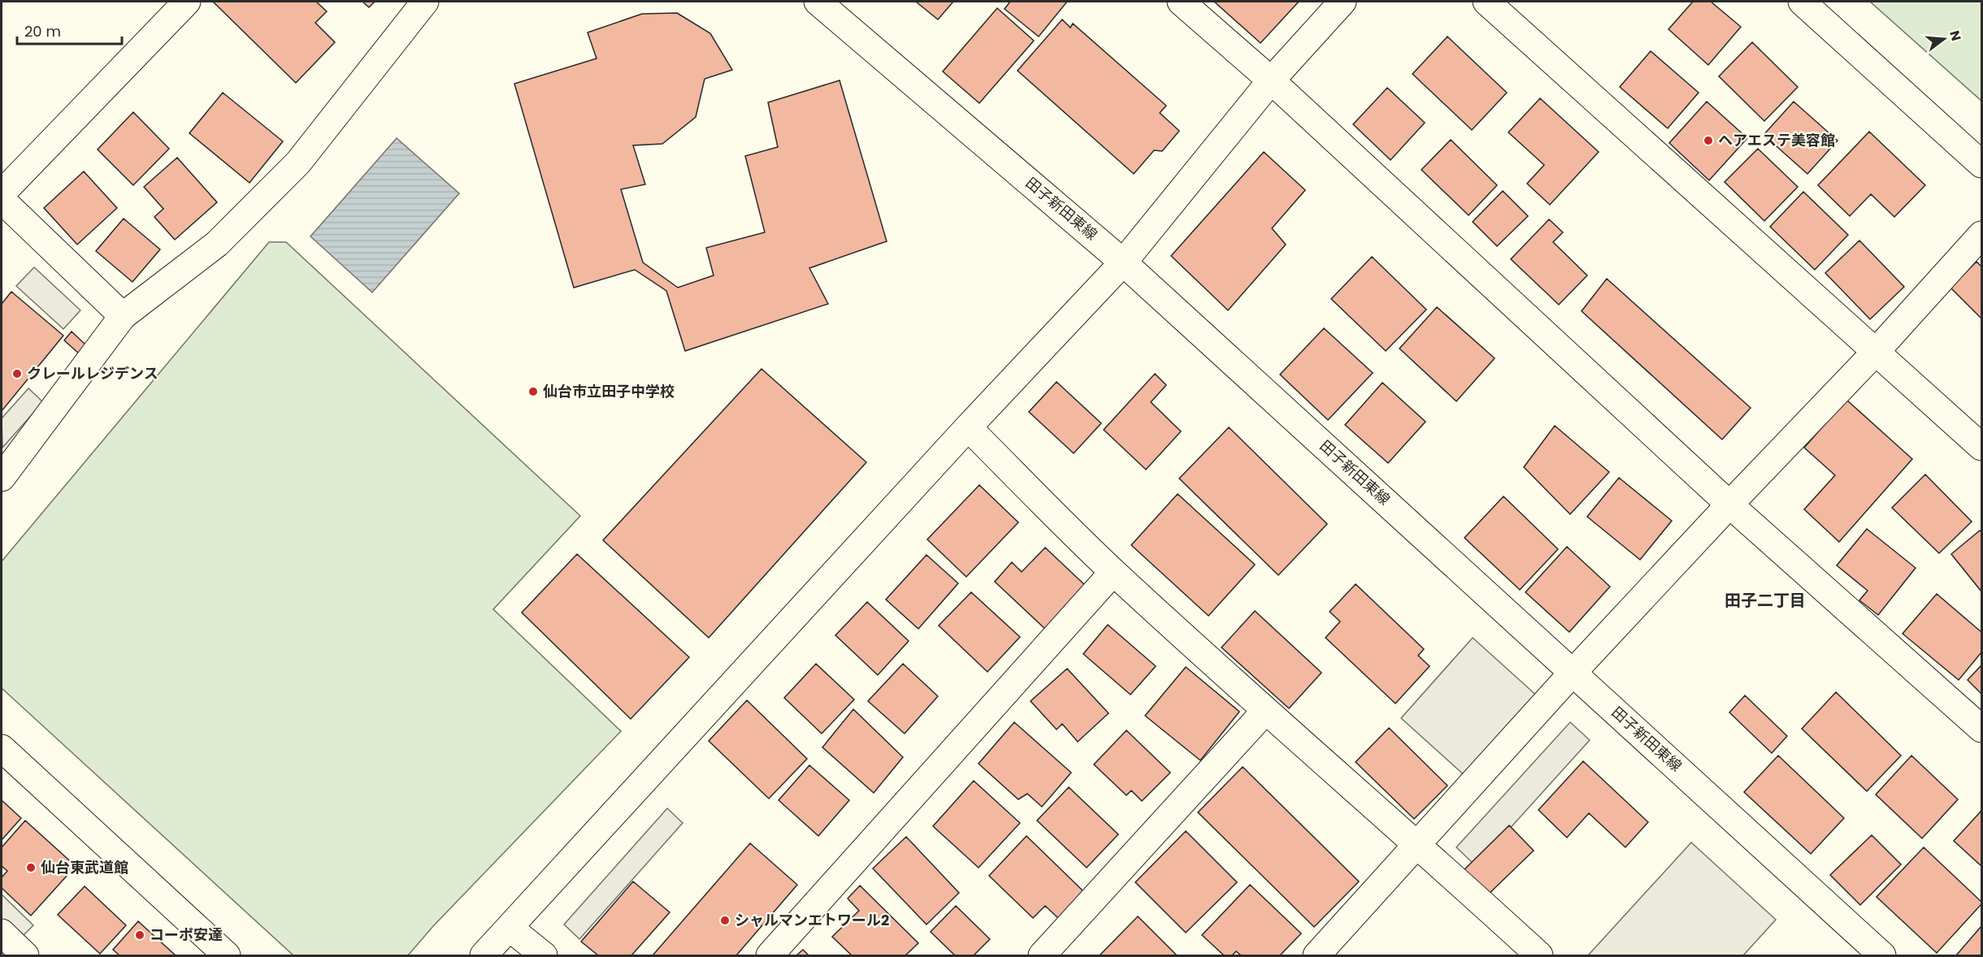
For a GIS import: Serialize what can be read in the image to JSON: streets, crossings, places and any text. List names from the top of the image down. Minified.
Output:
{"streets":{"street":["田子新田東線"]},"districts":["田子二丁目"],"places":["ヘアエステ美容館","クレールレジデンス","仙台市立田子中学校","仙台東武道館","シャルマンエトワール2","コーポ安達"],"scale_bar":"20 m","north":"right"}
